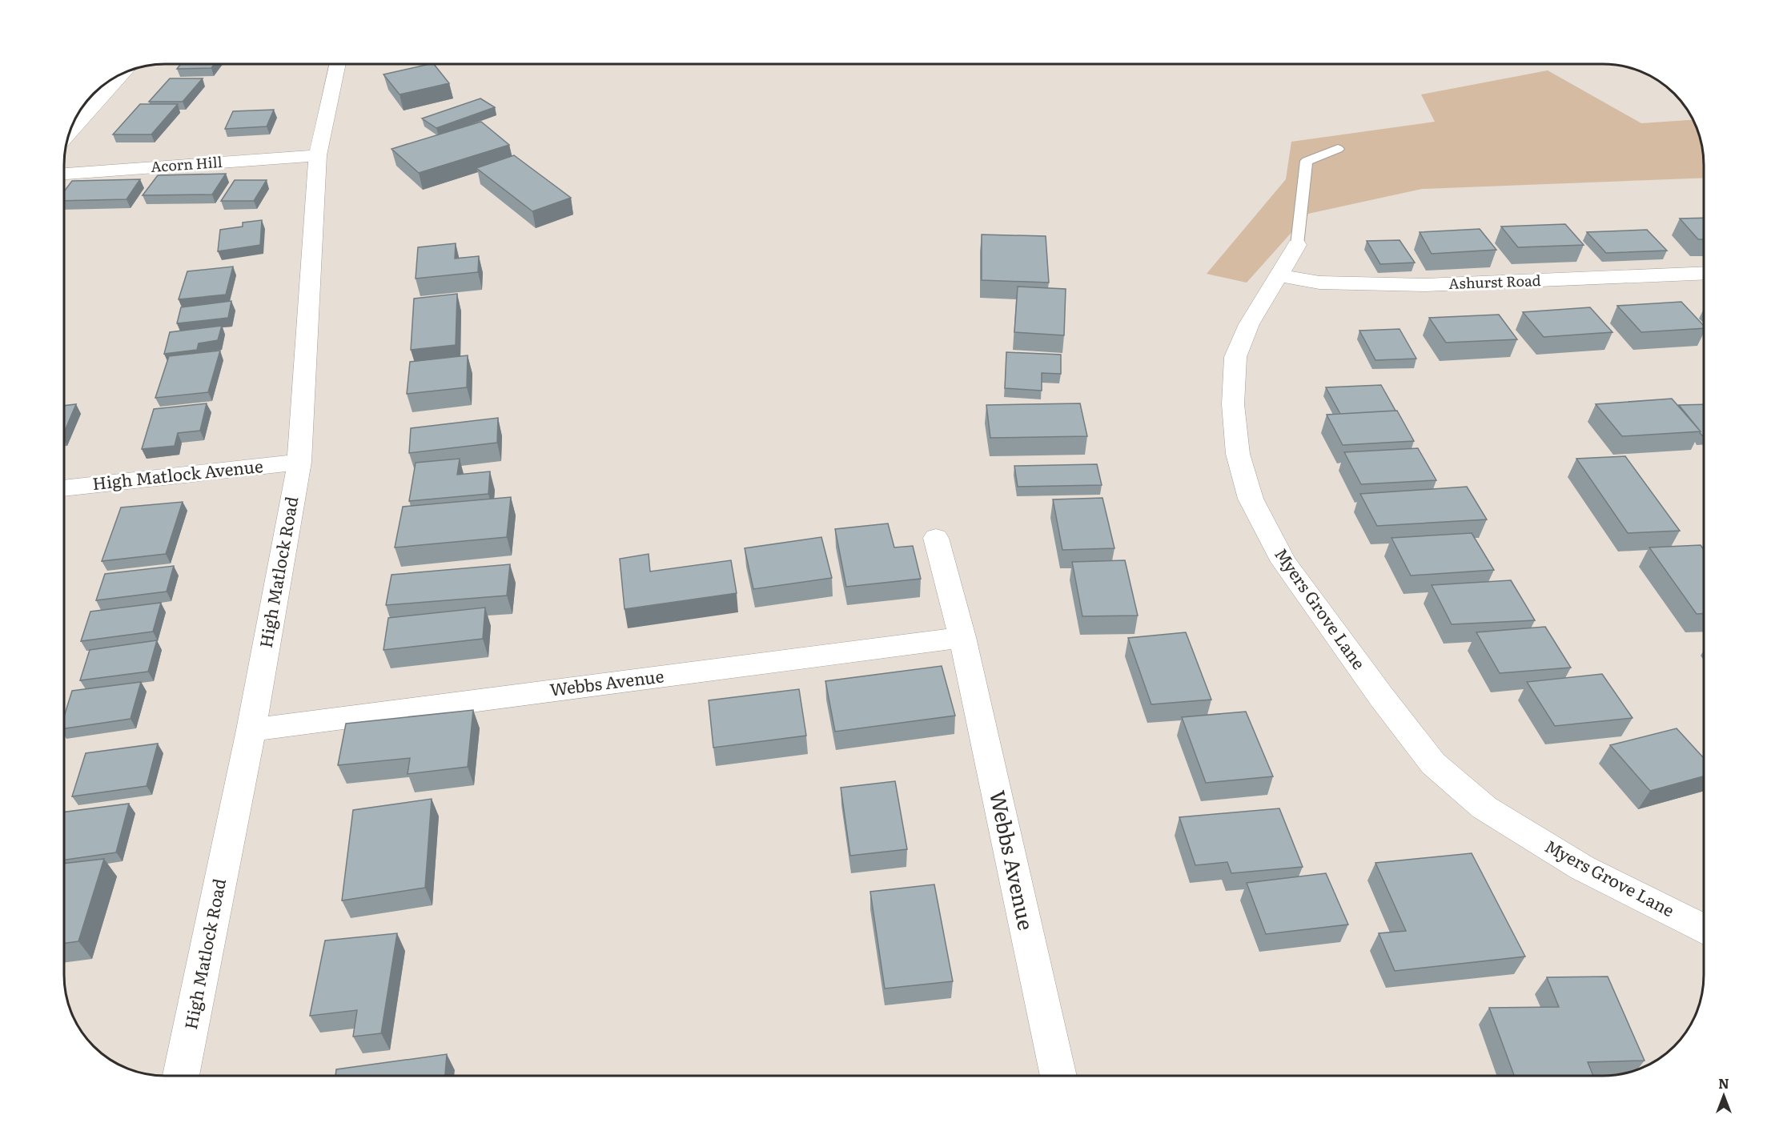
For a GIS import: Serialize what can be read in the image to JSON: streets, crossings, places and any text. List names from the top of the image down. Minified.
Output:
{"streets":{"street":["Acorn Hill","Ashurst Road","High Matlock Avenue","High Matlock Road","Myers Grove Lane","Webbs Avenue"]},"crossings":[["Acorn Hill","High Matlock Road"],["Ashurst Road","Myers Grove Lane"],["High Matlock Avenue","High Matlock Road"],["High Matlock Road","Webbs Avenue"]],"north":"top"}
